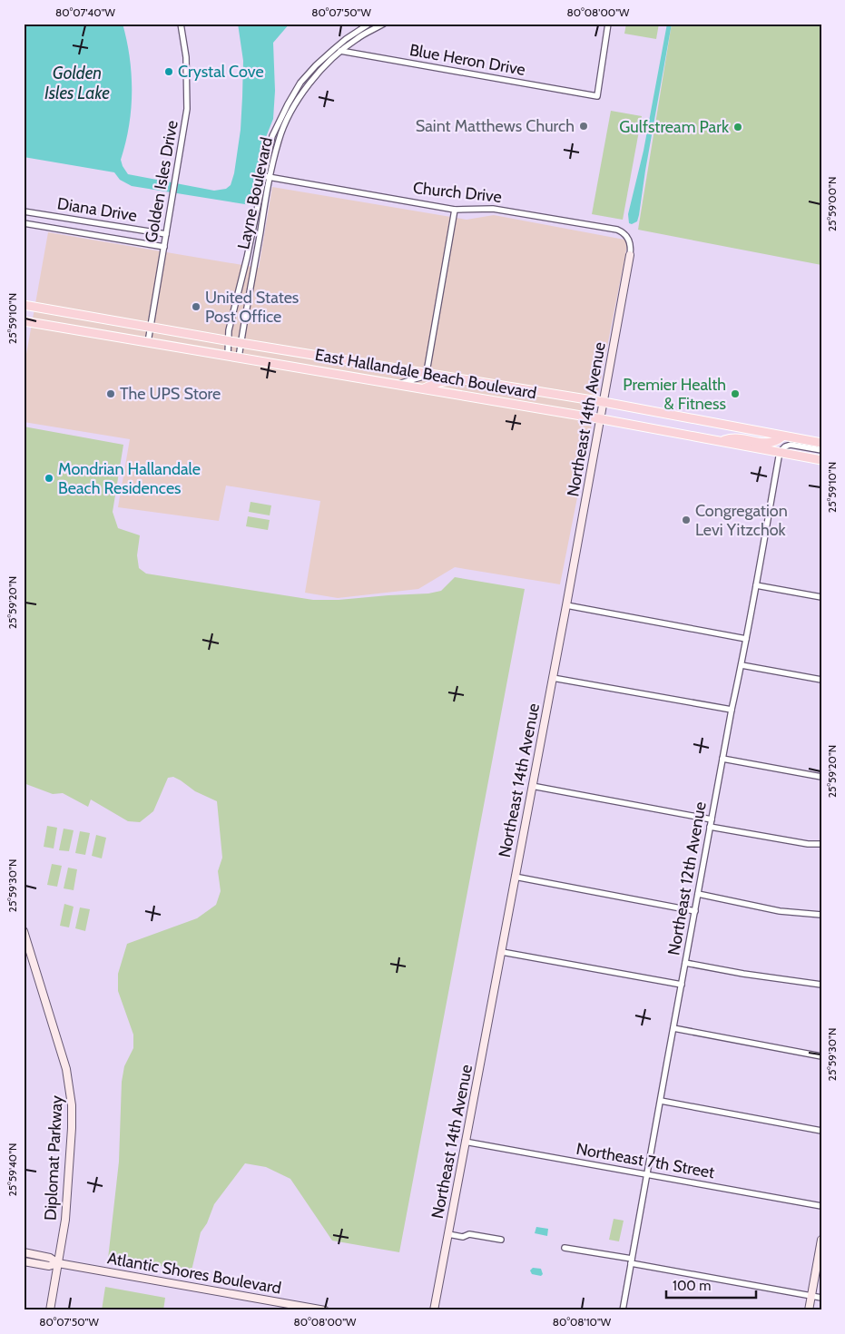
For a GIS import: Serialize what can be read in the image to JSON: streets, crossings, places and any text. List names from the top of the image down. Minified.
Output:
{"streets":{"main road":["East Hallandale Beach Boulevard"],"street":["Blue Heron Drive","Golden Isles Drive","Church Drive","Layne Boulevard","Diana Drive","Northeast 14th Avenue","Northeast 12th Avenue","Diplomat Parkway","Northeast 7th Street","Atlantic Shores Boulevard"]},"crossings":[["Blue Heron Drive","Layne Boulevard"],["Golden Isles Drive","Diana Drive"],["Golden Isles Drive","East Hallandale Beach Boulevard"],["Church Drive","Layne Boulevard"],["Church Drive","Northeast 14th Avenue"],["Layne Boulevard","East Hallandale Beach Boulevard"],["East Hallandale Beach Boulevard","Northeast 14th Avenue"],["East Hallandale Beach Boulevard","Northeast 12th Avenue"],["Northeast 14th Avenue","Northeast 7th Street"],["Northeast 12th Avenue","Northeast 7th Street"],["Diplomat Parkway","Atlantic Shores Boulevard"]],"water":["Golden Isles Lake"],"places":["Crystal Cove","Saint Matthews Church","Gulfstream Park","United States Post Office","The UPS Store","Premier Health & Fitness","Mondrian Hallandale Beach Residences","Congregation Levi Yitzchok"],"scale_bar":"100 m","coordinates":["80°07'40\"W","80°07'50\"W","80°08'00\"W","25°59'00\"N","25°59'10\"N","25°59'20\"N","25°59'30\"N","25°59'40\"N","80°08'10\"W"]}
